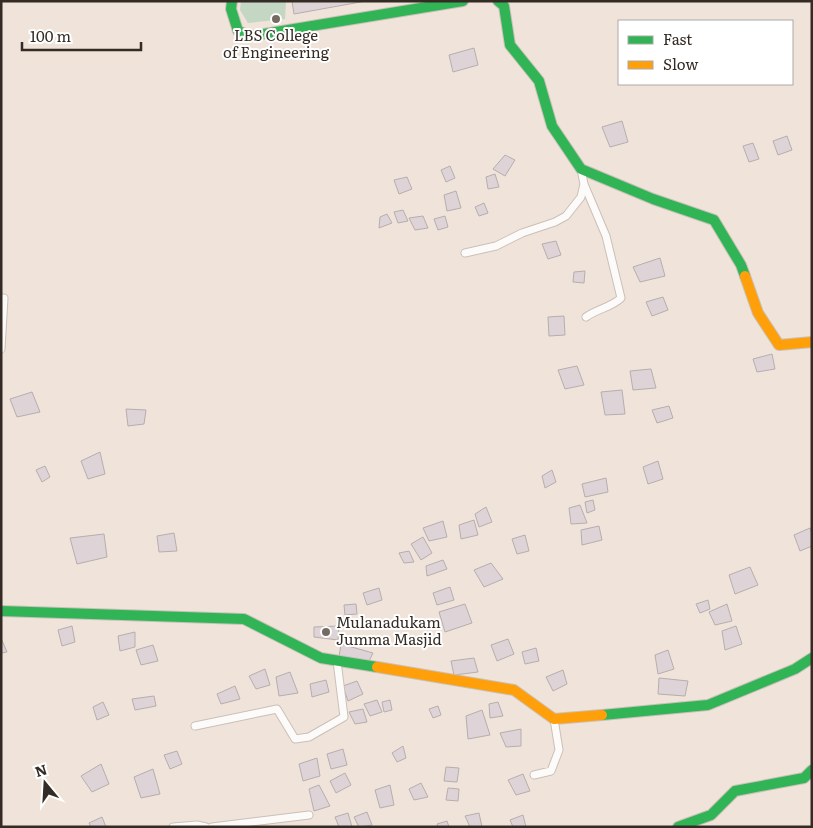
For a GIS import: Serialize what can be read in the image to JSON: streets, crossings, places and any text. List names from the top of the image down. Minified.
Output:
{"places":["LBS College of Engineering","Mulanadukam Jumma Masjid"],"legend":["Fast","Slow"],"scale_bar":"100 m","north":"top"}
